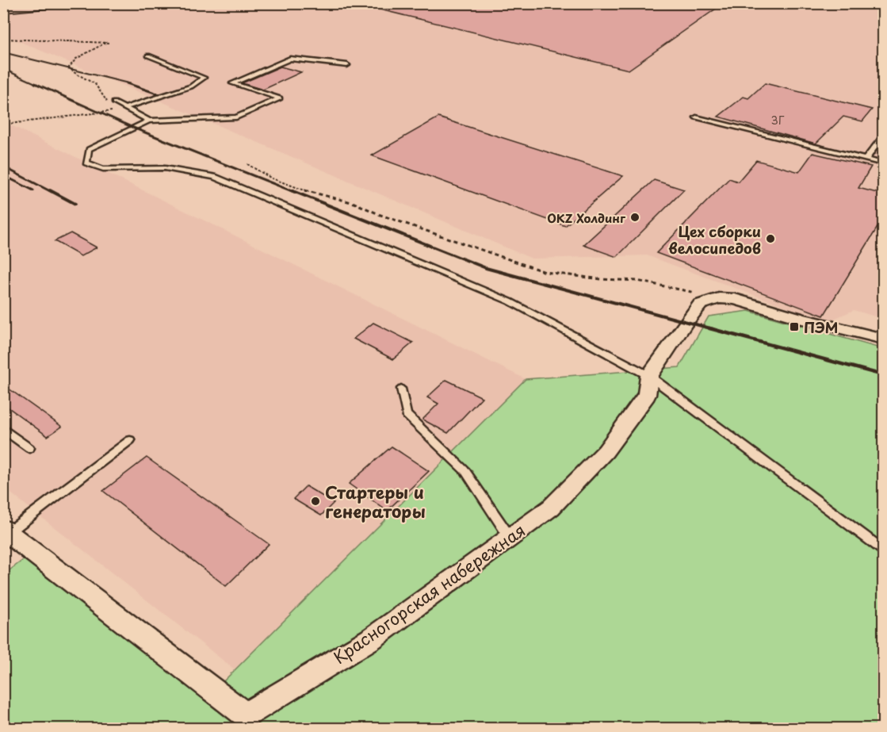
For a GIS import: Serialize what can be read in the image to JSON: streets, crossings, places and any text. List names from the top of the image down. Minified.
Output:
{"streets":{"street":["Краcногорская набережная"]},"places":{"other":["OKZ Холдинг","Цех сборки велосипедов","Стартеры и генераторы"],"transit":["ПЭМ"]},"house_numbers":["3Г"]}
